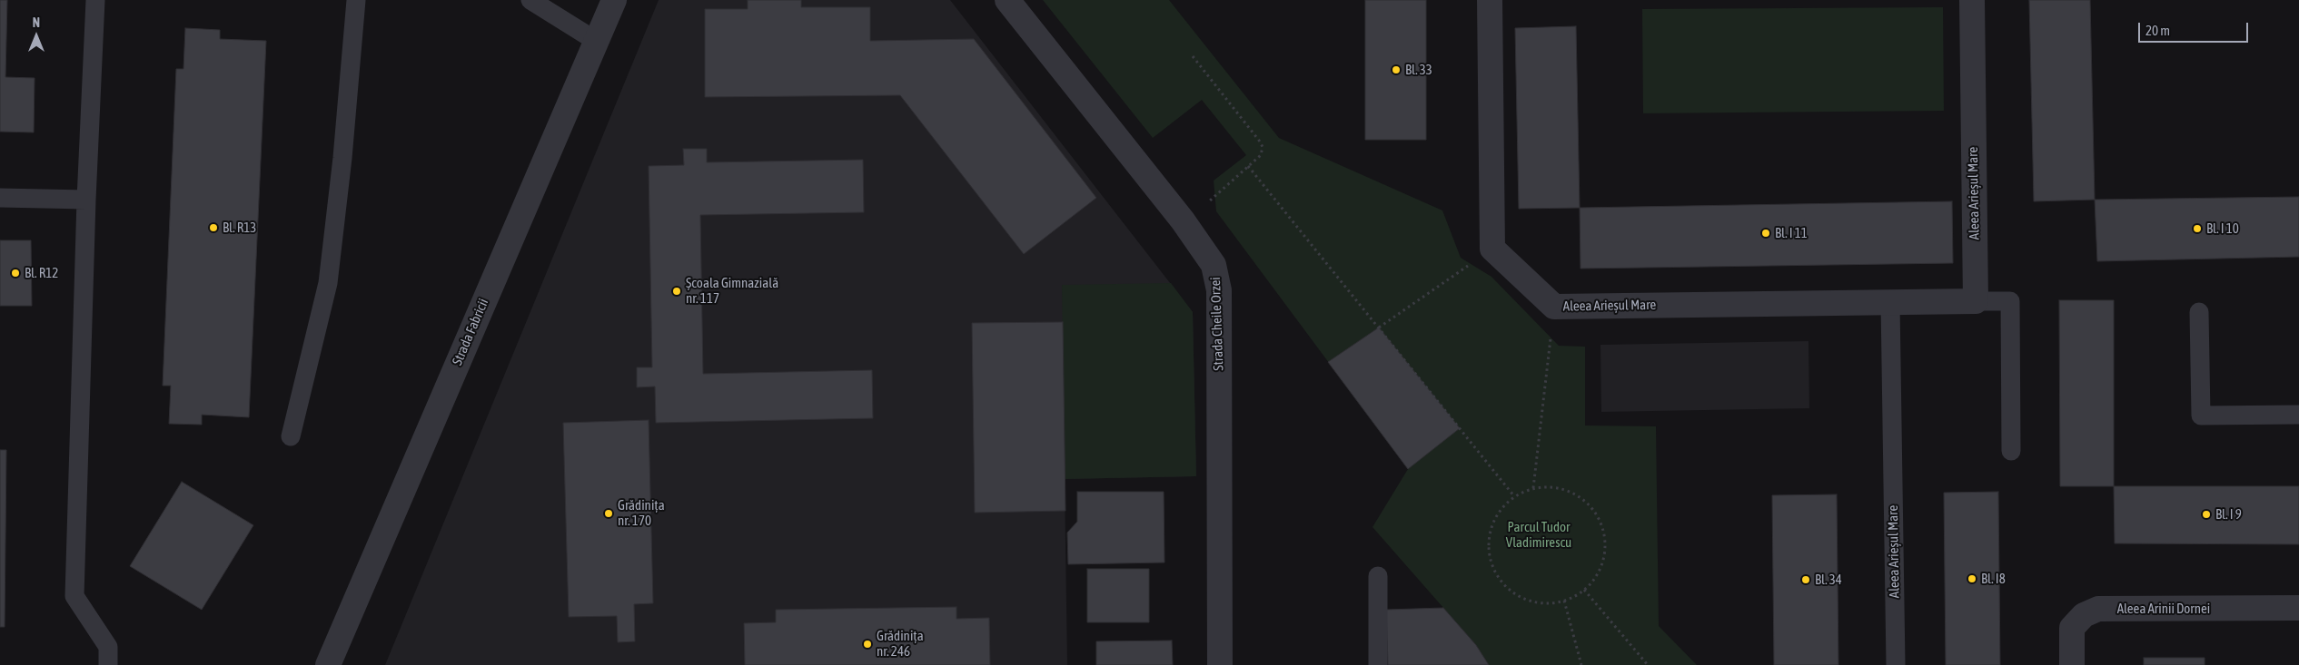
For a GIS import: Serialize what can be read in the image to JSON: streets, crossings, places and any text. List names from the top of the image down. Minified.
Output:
{"streets":{"street":["Aleea Arieșul Mare","Strada Cheile Orzei","Strada Fabricii","Aleea Arinii Dornei"]},"parks":["Parcul Tudor Vladimirescu"],"places":["Bl. 33","Bl. R13","Bl. I 10","Bl. I 11","Bl. R12","Școala Gimnazială nr. 117","Grădinița nr. 170","Bl. I 9","Bl. I8","Bl. 34","Grădinița nr. 246"],"scale_bar":"20 m","north":"top"}
